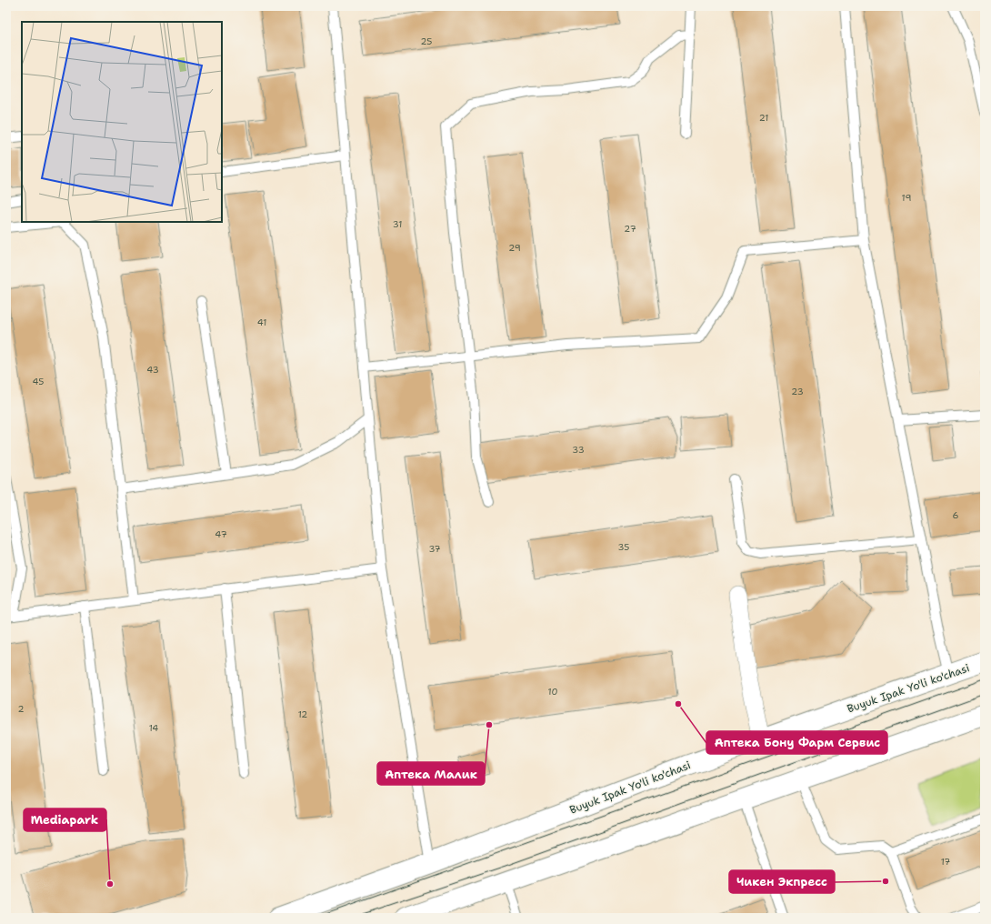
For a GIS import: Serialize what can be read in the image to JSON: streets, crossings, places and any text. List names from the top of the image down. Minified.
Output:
{"streets":{"main road":["Buyuk Ipak Yo'li ko'chasi"]},"places":["Аптека Бону Фарм Сервис","Аптека Малик","Чикен Экпресс","Mediapark"],"house_numbers":["25","21","19","31","27","29","41","43","45","23","33","6","47","35","37","10","2","12","14","17"]}
